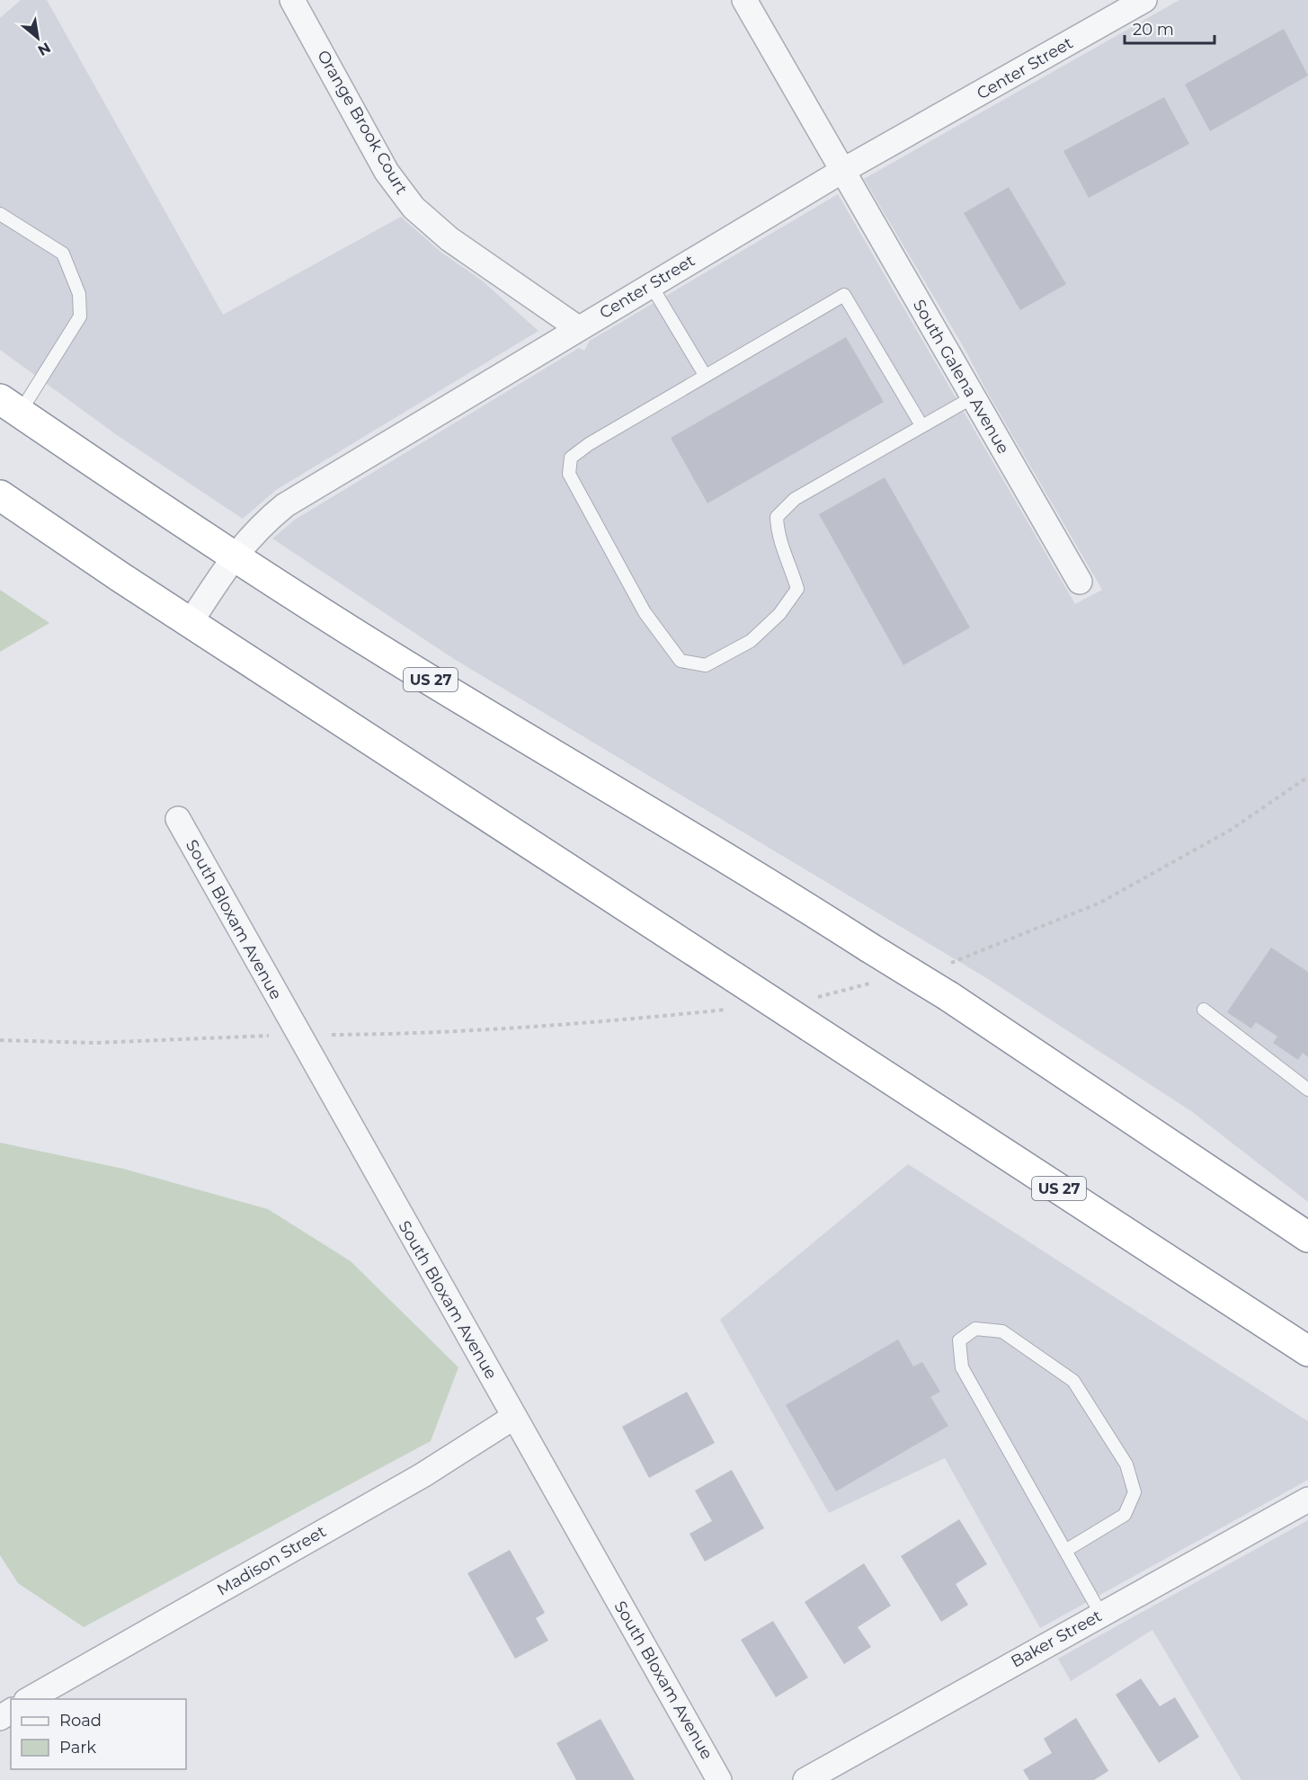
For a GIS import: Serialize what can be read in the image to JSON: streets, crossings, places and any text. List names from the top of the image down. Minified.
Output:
{"streets":{"highway":["US 27"],"street":["Center Street","Orange Brook Court","South Galena Avenue","South Bloxam Avenue","Madison Street","Baker Street"]},"crossings":[["Center Street","Orange Brook Court"],["Center Street","South Galena Avenue"],["Center Street","US 27"],["South Bloxam Avenue","Madison Street"]],"legend":["Road","Park"],"scale_bar":"20 m","north":"bottom right"}
